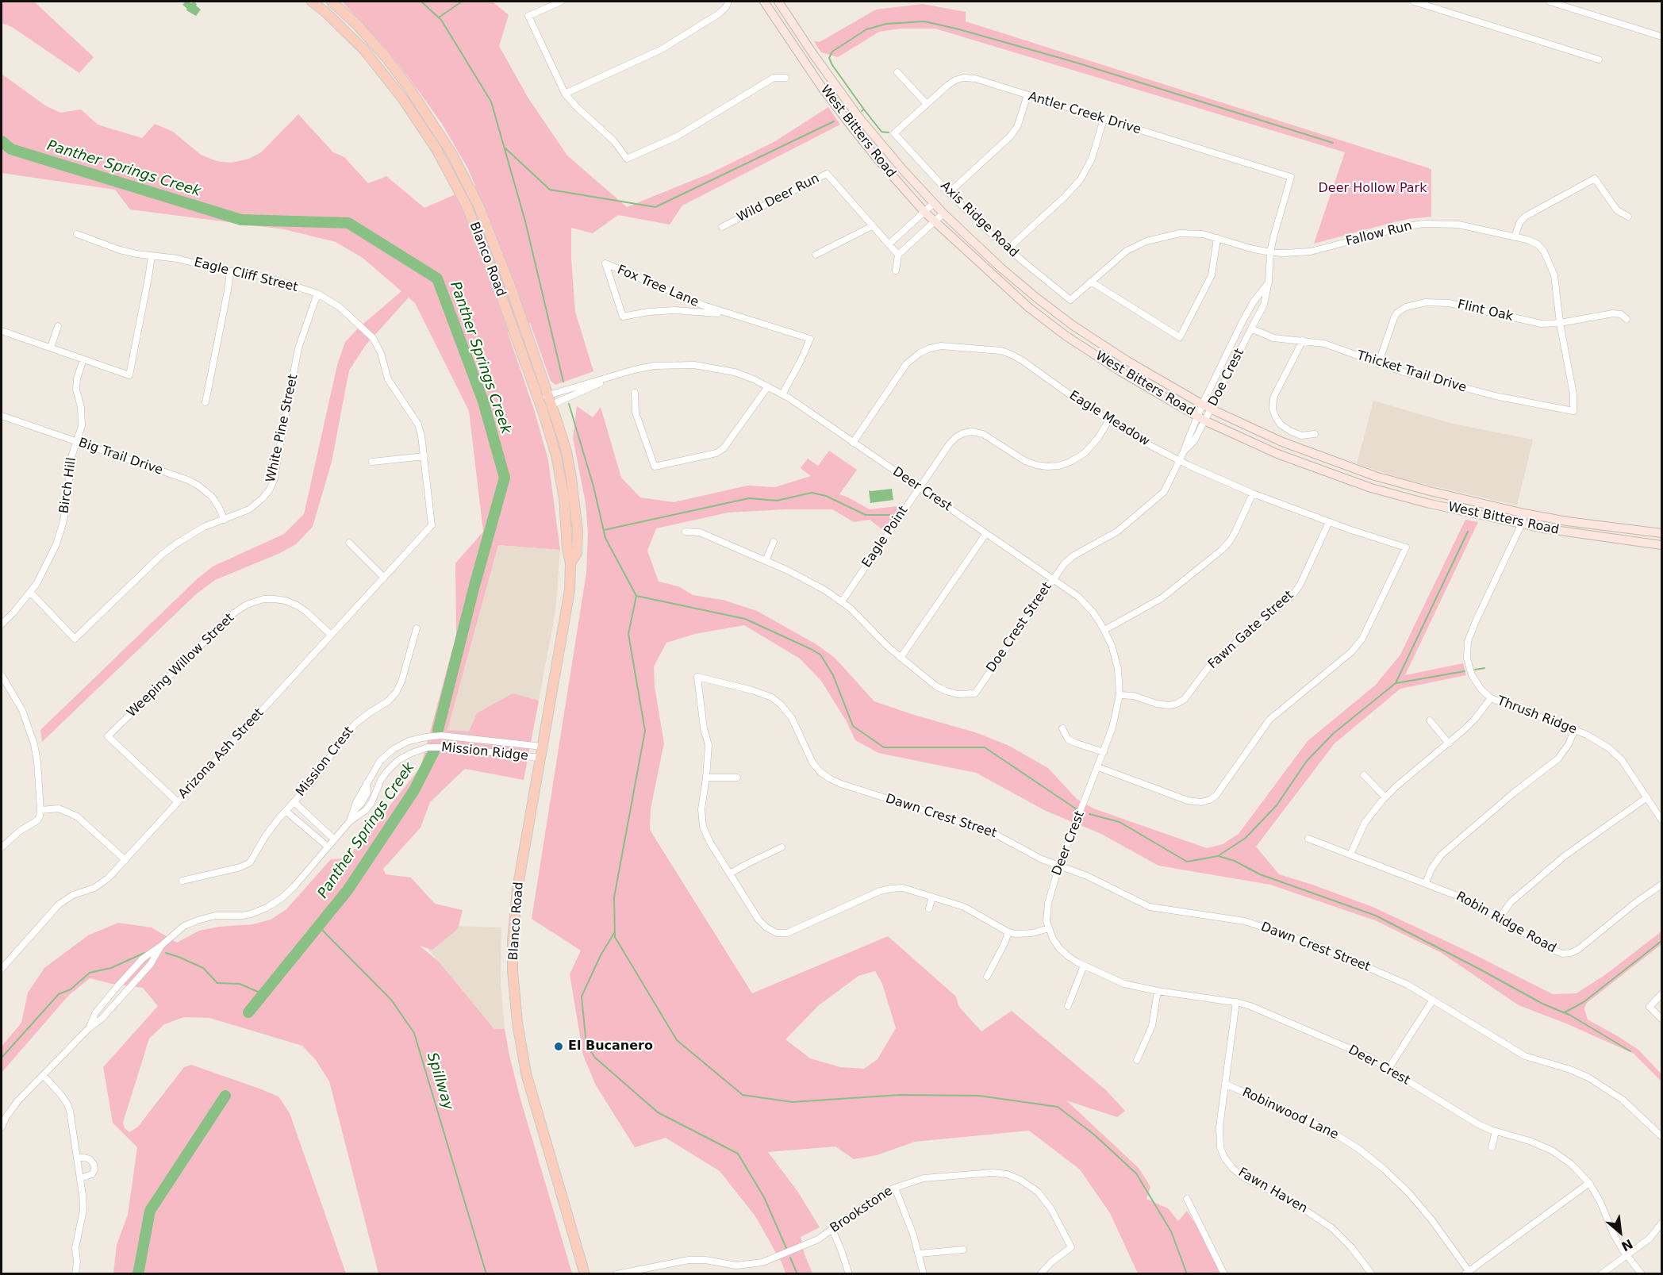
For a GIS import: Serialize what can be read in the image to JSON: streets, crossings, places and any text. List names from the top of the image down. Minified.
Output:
{"streets":{"main road":["West Bitters Road","Blanco Road"],"street":["Antler Creek Drive","Wild Deer Run","Axis Ridge Road","Fallow Run","Eagle Cliff Street","Fox Tree Lane","Flint Oak","Thicket Trail Drive","Doe Crest","Eagle Meadow","White Pine Street","Big Trail Drive","Birch Hill","Deer Crest","Eagle Point","Doe Crest Street","Fawn Gate Street","Weeping Willow Street","Thrush Ridge","Mission Ridge","Arizona Ash Street","Mission Crest","Dawn Crest Street","Robin Ridge Road","Robinwood Lane","Fawn Haven","Brookstone"]},"crossings":[["Antler Creek Drive","Axis Ridge Road"],["Antler Creek Drive","Doe Crest"],["West Bitters Road","Doe Crest"],["West Bitters Road","Thrush Ridge"],["Axis Ridge Road","Fallow Run"],["Fallow Run","Flint Oak"],["Fallow Run","Thicket Trail Drive"],["Fallow Run","Doe Crest"],["Blanco Road","Deer Crest"],["Blanco Road","Mission Ridge"],["Eagle Cliff Street","White Pine Street"],["Eagle Cliff Street","Arizona Ash Street"],["Fox Tree Lane","Deer Crest"],["Flint Oak","Thicket Trail Drive"],["Thicket Trail Drive","Doe Crest"],["Doe Crest","Doe Crest Street"],["Eagle Meadow","Deer Crest"],["Eagle Meadow","Eagle Point"],["Eagle Meadow","Doe Crest Street"],["Eagle Meadow","Fawn Gate Street"],["White Pine Street","Big Trail Drive"],["White Pine Street","Birch Hill"],["Big Trail Drive","Birch Hill"],["Deer Crest","Eagle Point"],["Deer Crest","Doe Crest Street"],["Deer Crest","Fawn Gate Street"],["Deer Crest","Dawn Crest Street"],["Deer Crest","Fawn Haven"],["Eagle Point","Doe Crest Street"],["Weeping Willow Street","Arizona Ash Street"],["Robinwood Lane","Fawn Haven"]],"water":["Panther Springs Creek","Spillway"],"parks":["Deer Hollow Park"],"places":["El Bucanero"],"north":"bottom right"}
